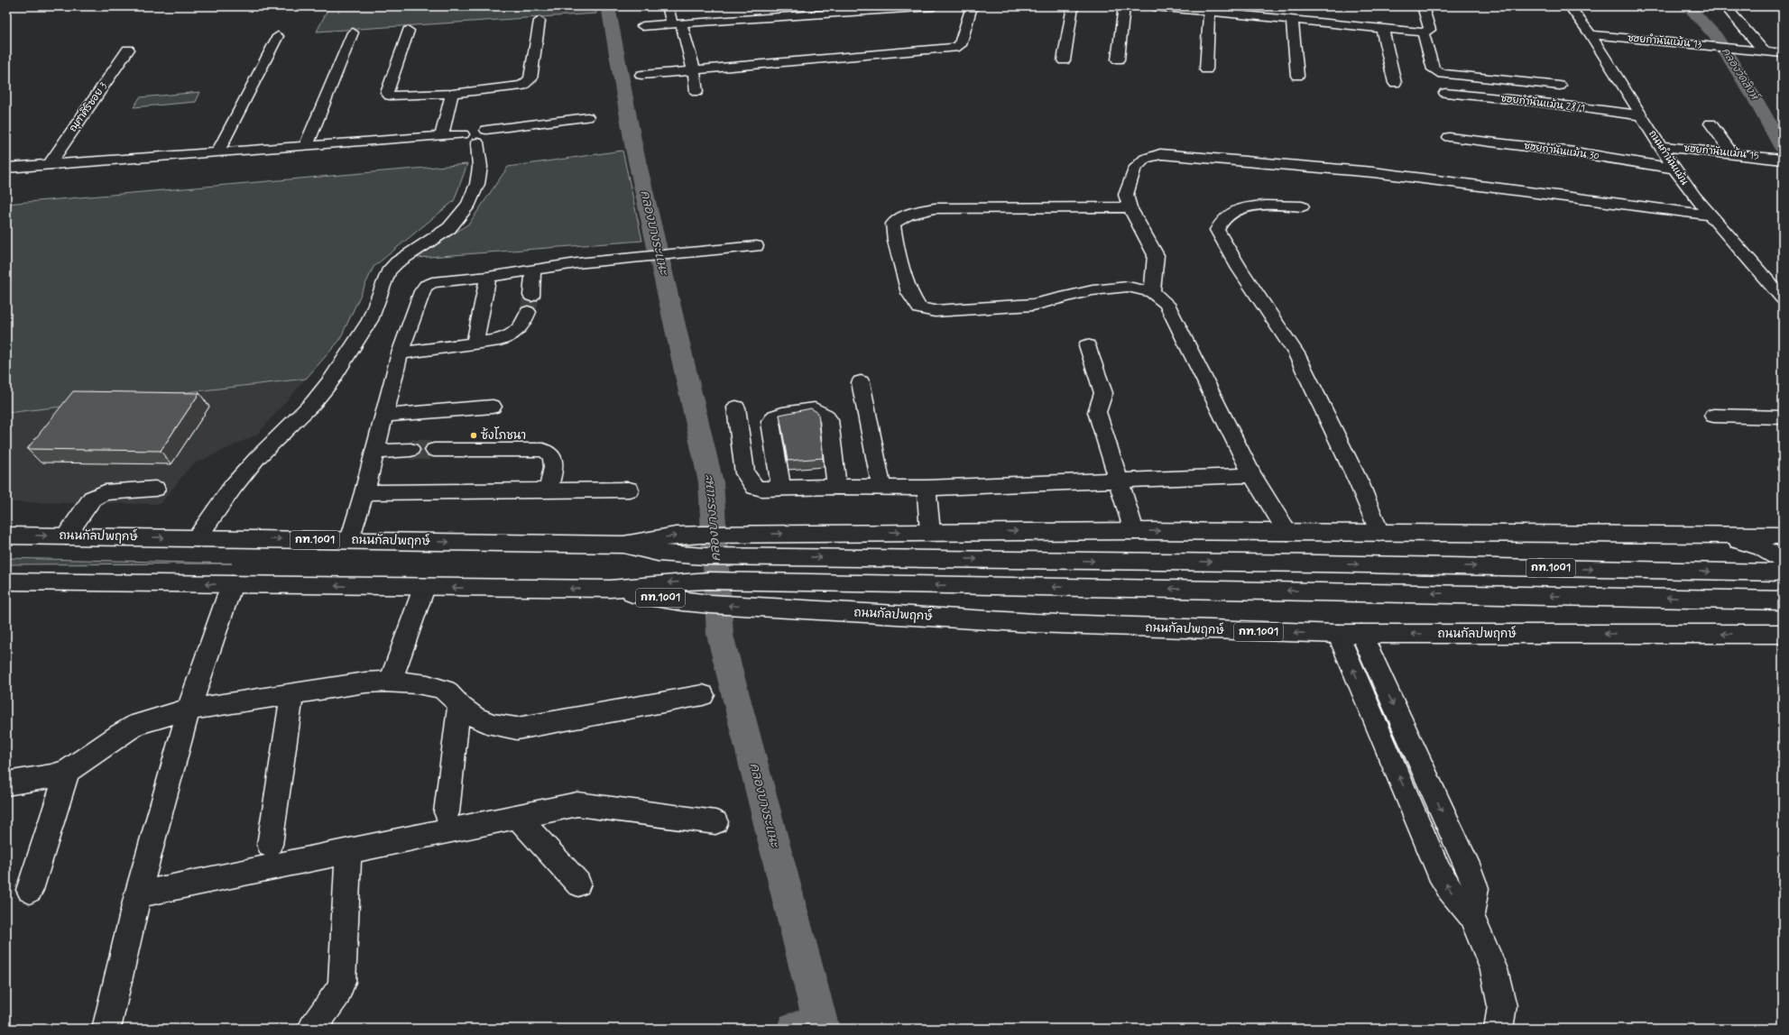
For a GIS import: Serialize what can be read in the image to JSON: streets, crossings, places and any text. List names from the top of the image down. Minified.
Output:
{"streets":{"street":["ซฮยกำนันแม้น 13","ซฮยกำนันแม้น 28/1","ณุศาศิริซอย 3","ซฮยกำนันแม้น 30","ซฮยกำนันแม้น 15","ถนนกำนันแม้น","ถนนกัลปพฤกษ์","กท.1001"]},"crossings":[["ซฮยกำนันแม้น 13","ถนนกำนันแม้น"],["ซฮยกำนันแม้น 28/1","ถนนกำนันแม้น"],["ซฮยกำนันแม้น 30","ถนนกำนันแม้น"],["ซฮยกำนันแม้น 15","ถนนกำนันแม้น"]],"water":["คลองวัดสิงห์","คลองบางระแนะ"],"places":["ซ้งโภชนา"]}
